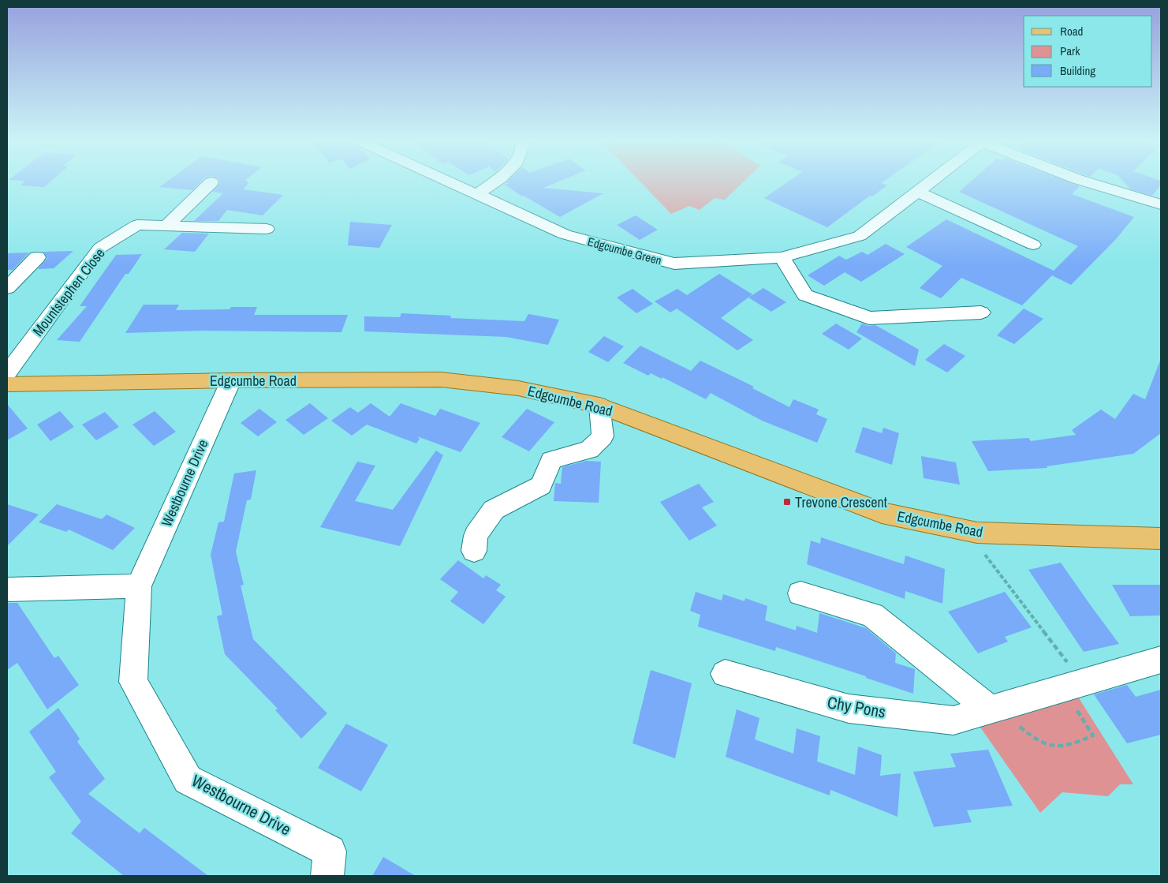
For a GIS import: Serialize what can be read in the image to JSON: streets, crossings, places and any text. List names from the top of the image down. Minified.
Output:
{"streets":{"main road":["Edgcumbe Road"],"street":["Edgcumbe Green","Mountstephen Close","Westbourne Drive","Chy Pons"]},"crossings":[["Edgcumbe Road","Westbourne Drive"]],"places":{"transit":["Trevone Crescent"]},"legend":["Road","Park","Building"]}
